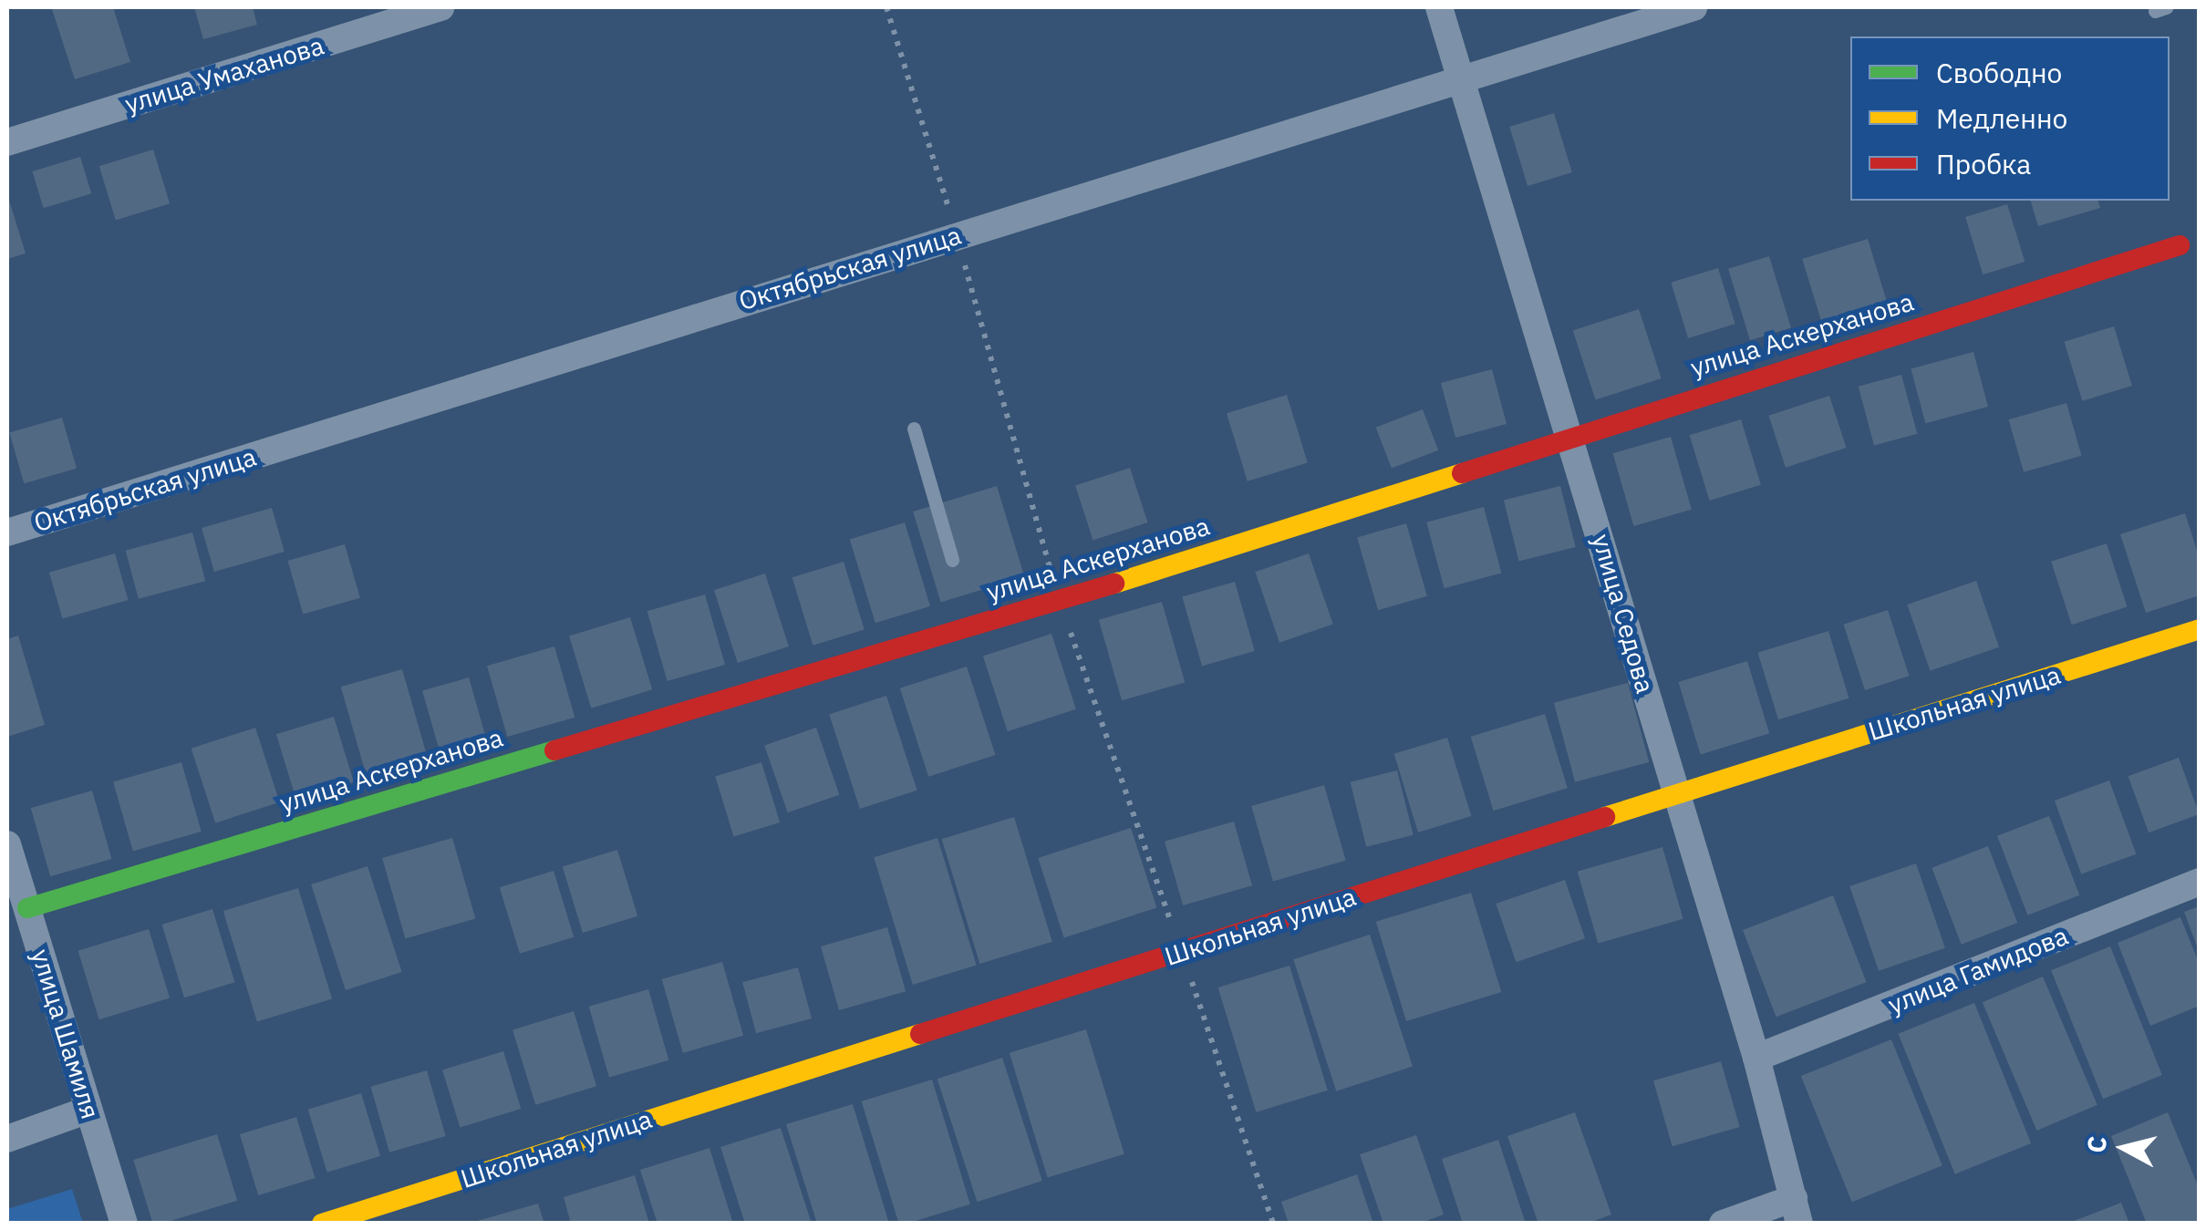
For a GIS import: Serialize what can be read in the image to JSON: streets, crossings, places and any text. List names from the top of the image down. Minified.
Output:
{"streets":{"street":["улица Умаханова","Октябрьская улица","улица Аскерханова","улица Седова","Школьная улица","улица Гамидова","улица Шамиля"]},"crossings":[["Октябрьская улица","улица Седова"],["улица Аскерханова","улица Седова"],["улица Аскерханова","улица Шамиля"],["улица Седова","Школьная улица"],["улица Седова","улица Гамидова"]],"legend":["Свободно","Медленно","Пробка"],"north":"left"}
